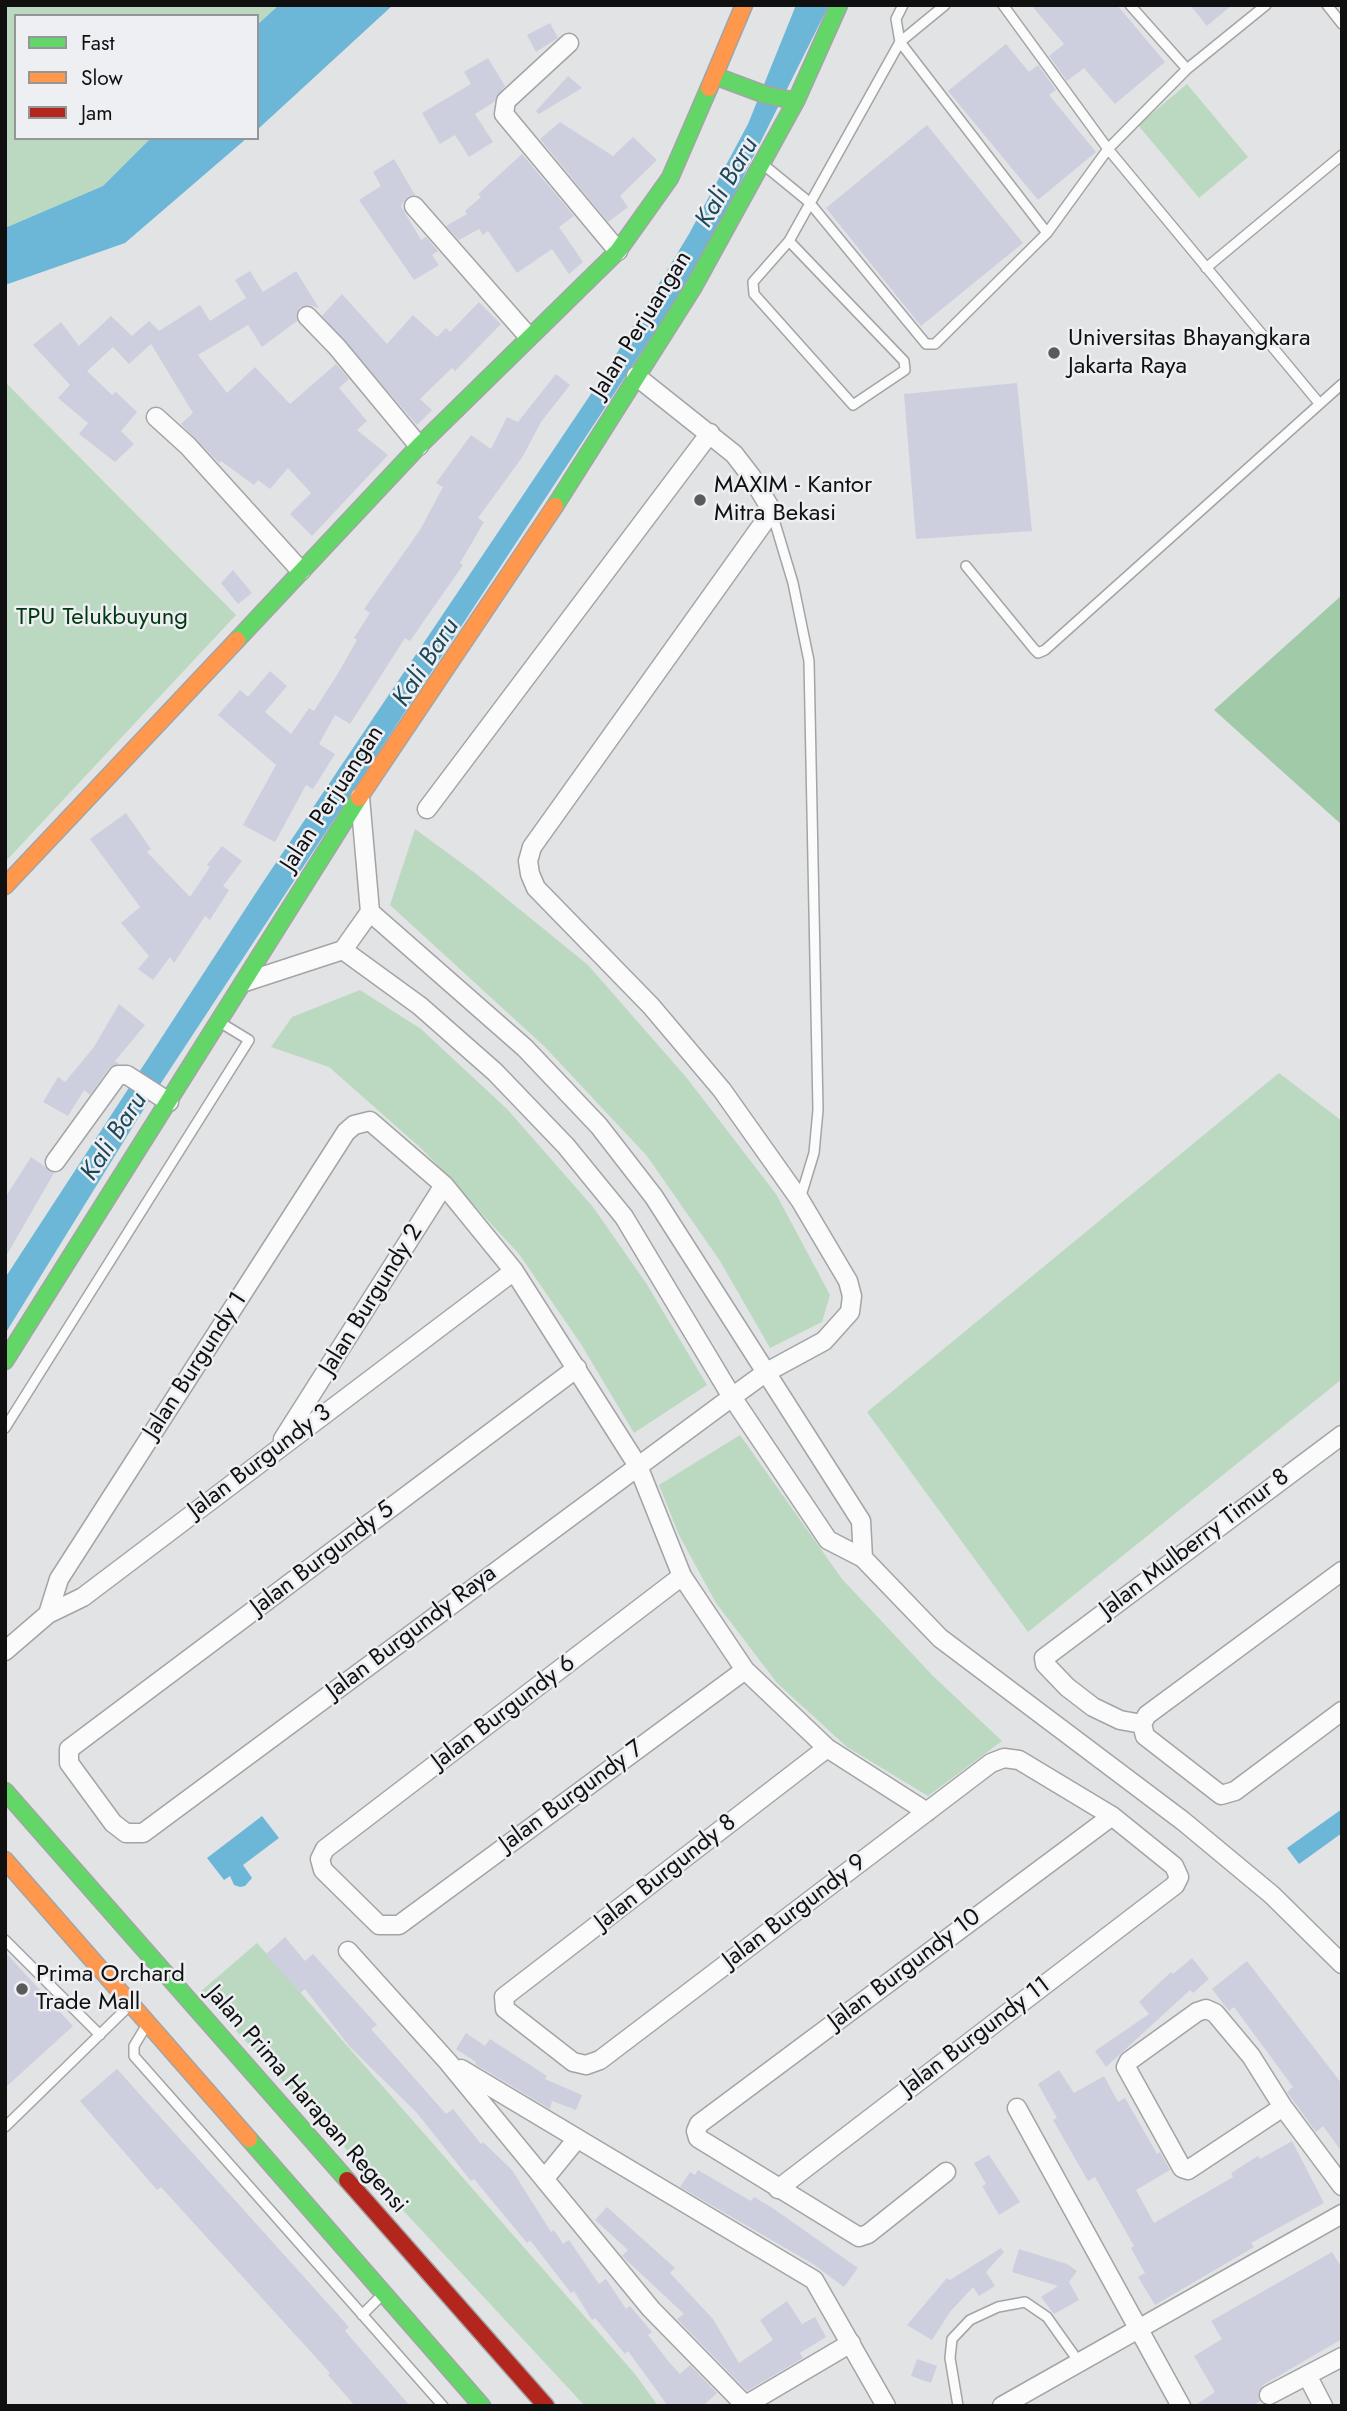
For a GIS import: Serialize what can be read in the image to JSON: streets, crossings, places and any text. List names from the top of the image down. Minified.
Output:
{"streets":{"main road":["Jalan Perjuangan","Jalan Prima Harapan Regensi"],"street":["Jalan Burgundy 2","Jalan Burgundy 1","Jalan Burgundy 3","Jalan Mulberry Timur 8","Jalan Burgundy 5","Jalan Burgundy Raya","Jalan Burgundy 6","Jalan Burgundy 7","Jalan Burgundy 8","Jalan Burgundy 9","Jalan Burgundy 10","Jalan Burgundy 11"]},"crossings":[["Jalan Burgundy 2","Jalan Burgundy 1"],["Jalan Burgundy 2","Jalan Burgundy 3"],["Jalan Burgundy 1","Jalan Burgundy 3"],["Jalan Burgundy 5","Jalan Burgundy Raya"],["Jalan Burgundy 6","Jalan Burgundy 7"],["Jalan Burgundy 8","Jalan Burgundy 9"],["Jalan Burgundy 9","Jalan Burgundy 10"],["Jalan Burgundy 9","Jalan Burgundy 11"],["Jalan Burgundy 10","Jalan Burgundy 11"]],"water":["Kali Baru"],"parks":["TPU Telukbuyung"],"places":["Universitas Bhayangkara Jakarta Raya","MAXIM - Kantor Mitra Bekasi","Prima Orchard Trade Mall"],"legend":["Fast","Slow","Jam"]}
